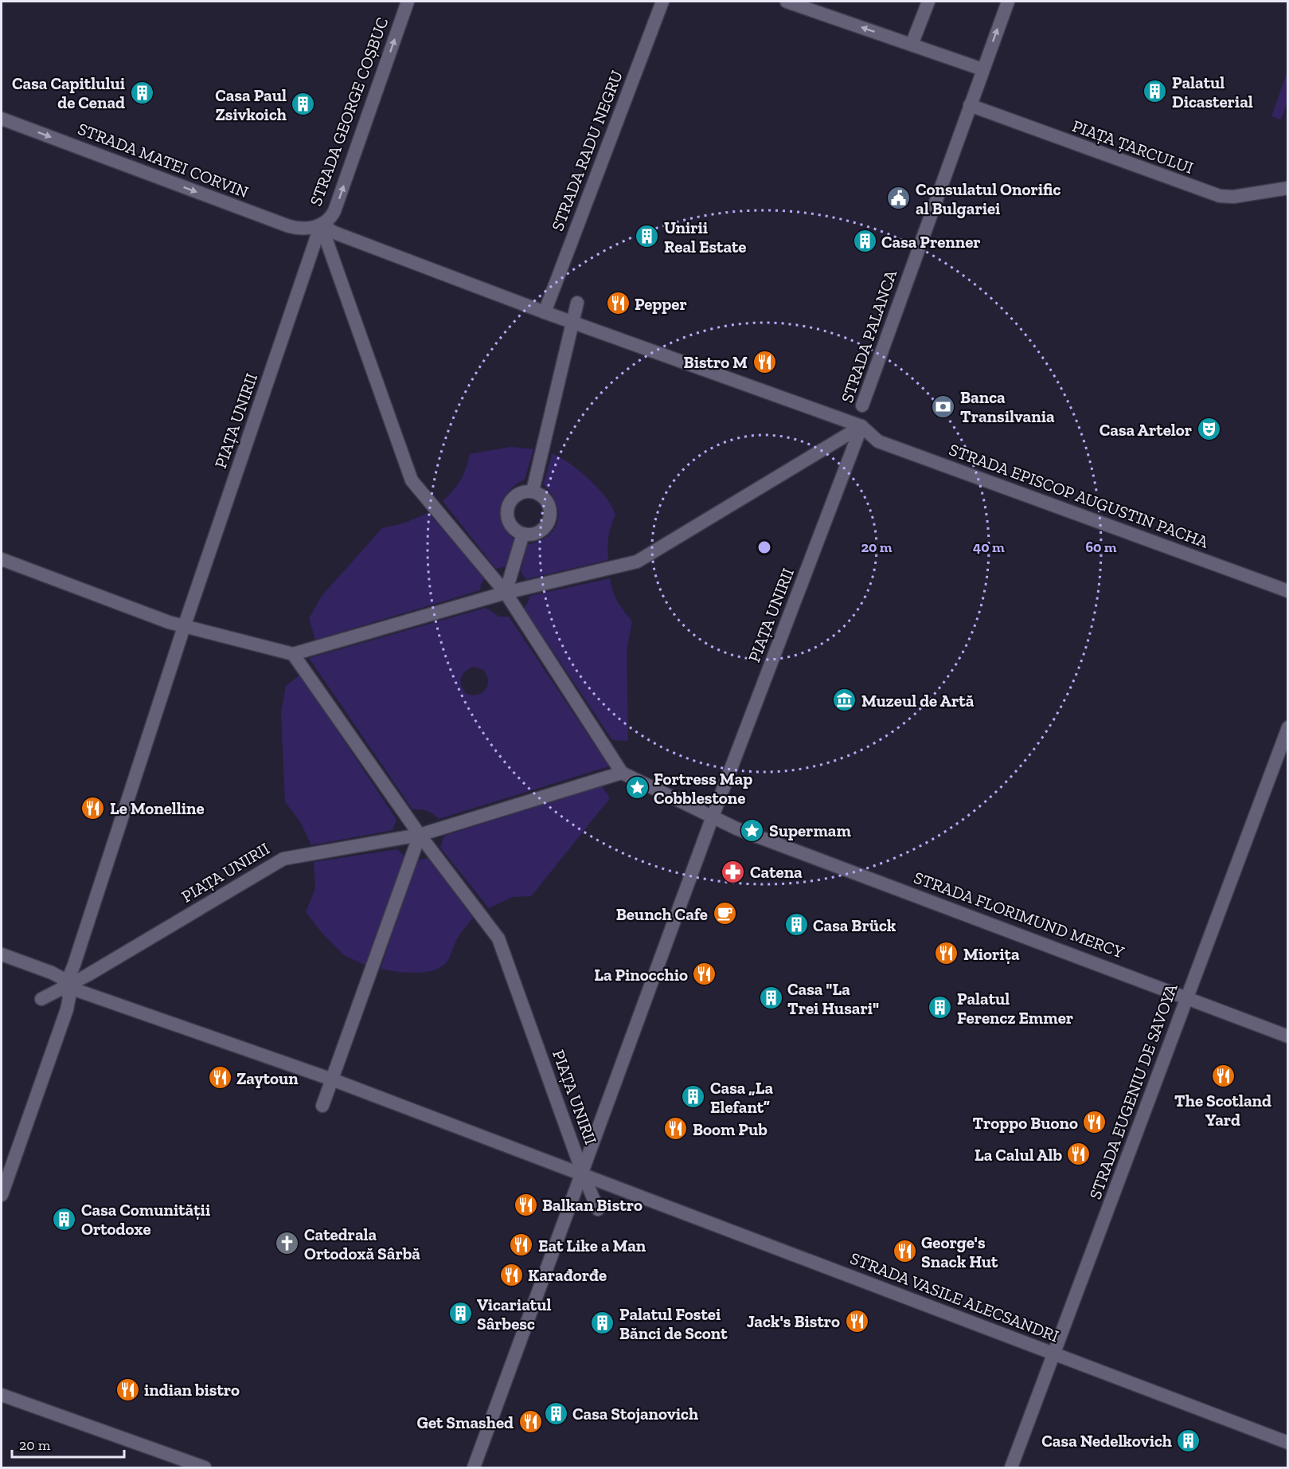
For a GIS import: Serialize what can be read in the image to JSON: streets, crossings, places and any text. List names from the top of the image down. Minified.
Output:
{"streets":{"street":["STRADA GEORGE COȘBUC","PIAȚA ȚARCULUI","STRADA RADU NEGRU","STRADA MATEI CORVIN","STRADA PALANCA","PIAȚA UNIRII","STRADA EPISCOP AUGUSTIN PACHA","STRADA FLORIMUND MERCY","STRADA EUGENIU DE SAVOYA","STRADA VASILE ALECSANDRI"]},"crossings":[["STRADA GEORGE COȘBUC","STRADA MATEI CORVIN"],["STRADA GEORGE COȘBUC","PIAȚA UNIRII"],["PIAȚA ȚARCULUI","STRADA PALANCA"],["STRADA MATEI CORVIN","PIAȚA UNIRII"],["STRADA PALANCA","PIAȚA UNIRII"],["STRADA PALANCA","STRADA EPISCOP AUGUSTIN PACHA"],["PIAȚA UNIRII","STRADA EPISCOP AUGUSTIN PACHA"],["PIAȚA UNIRII","STRADA FLORIMUND MERCY"],["PIAȚA UNIRII","STRADA VASILE ALECSANDRI"],["STRADA FLORIMUND MERCY","STRADA EUGENIU DE SAVOYA"],["STRADA EUGENIU DE SAVOYA","STRADA VASILE ALECSANDRI"]],"one_way":["STRADA GEORGE COȘBUC","STRADA MATEI CORVIN"],"places":{"building":["Palatul Dicasterial","Casa Capitlului de Cenad","Casa Paul Zsivkoich","Unirii Real Estate","Casa Prenner","Casa Brück","Casa \"La Trei Husari\"","Palatul Ferencz Emmer","Casa „La Elefant”","Casa Comunității Ortodoxe","Vicariatul Sârbesc","Palatul Fostei Bănci de Scont","Casa Stojanovich","Casa Nedelkovich"],"public building":["Consulatul Onorific al Bulgariei"],"restaurant":["Pepper","Bistro M","Le Monelline","Miorița","La Pinocchio","The Scotland Yard","Zaytoun","Troppo Buono","Boom Pub","La Calul Alb","Balkan Bistro","Eat Like a Man","George's Snack Hut","Karađorđe","Jack's Bistro","indian bistro","Get Smashed"],"bank":["Banca Transilvania"],"theatre":["Casa Artelor"],"museum":["Muzeul de Artă"],"place":["Fortress Map Cobblestone","Supermam"],"pharmacy":["Catena"],"cafe":["Beunch Cafe"],"church":["Catedrala Ortodoxă Sârbă"]},"scale_bar":"20 m","rings":["20 m","40 m","60 m"]}
